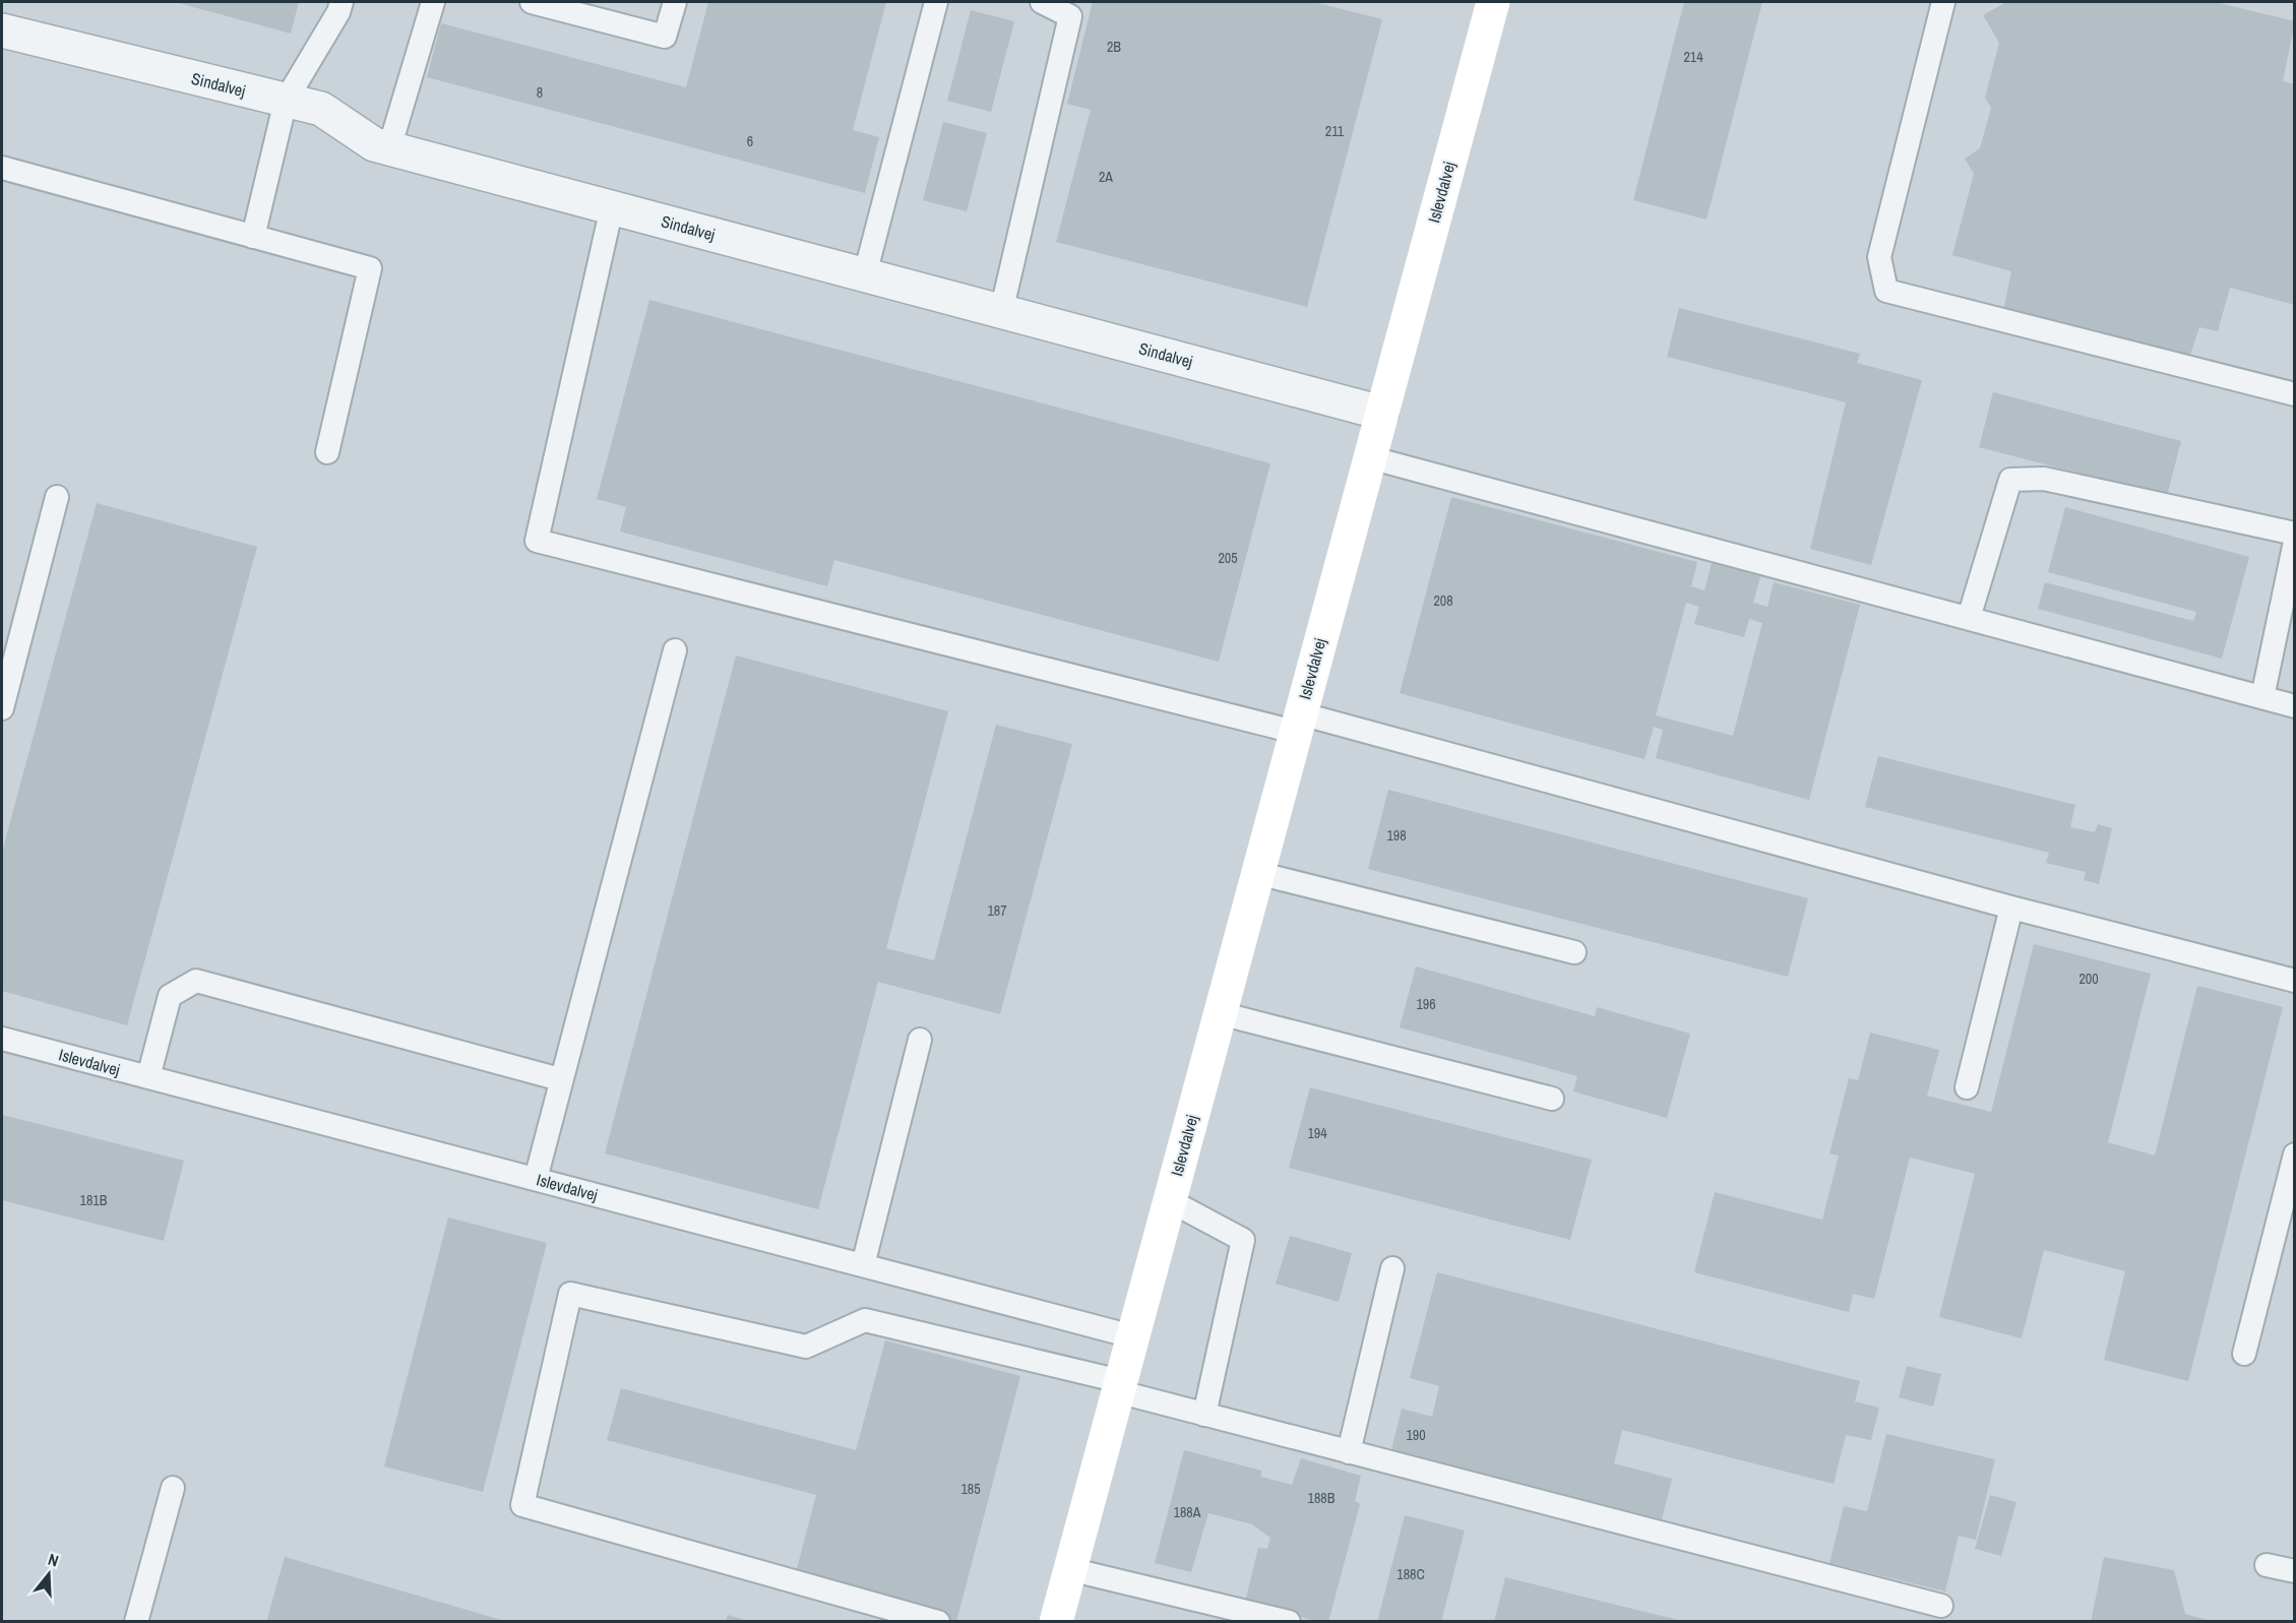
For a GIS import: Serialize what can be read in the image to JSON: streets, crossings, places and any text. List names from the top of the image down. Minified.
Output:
{"streets":{"street":["Sindalvej","Islevdalvej"]},"crossings":[["Sindalvej","Islevdalvej"]],"house_numbers":["2B","214","8","211","6","2A","205","208","198","187","200","196","194","181B","190","185","188B","188A","188C"],"north":"top"}
